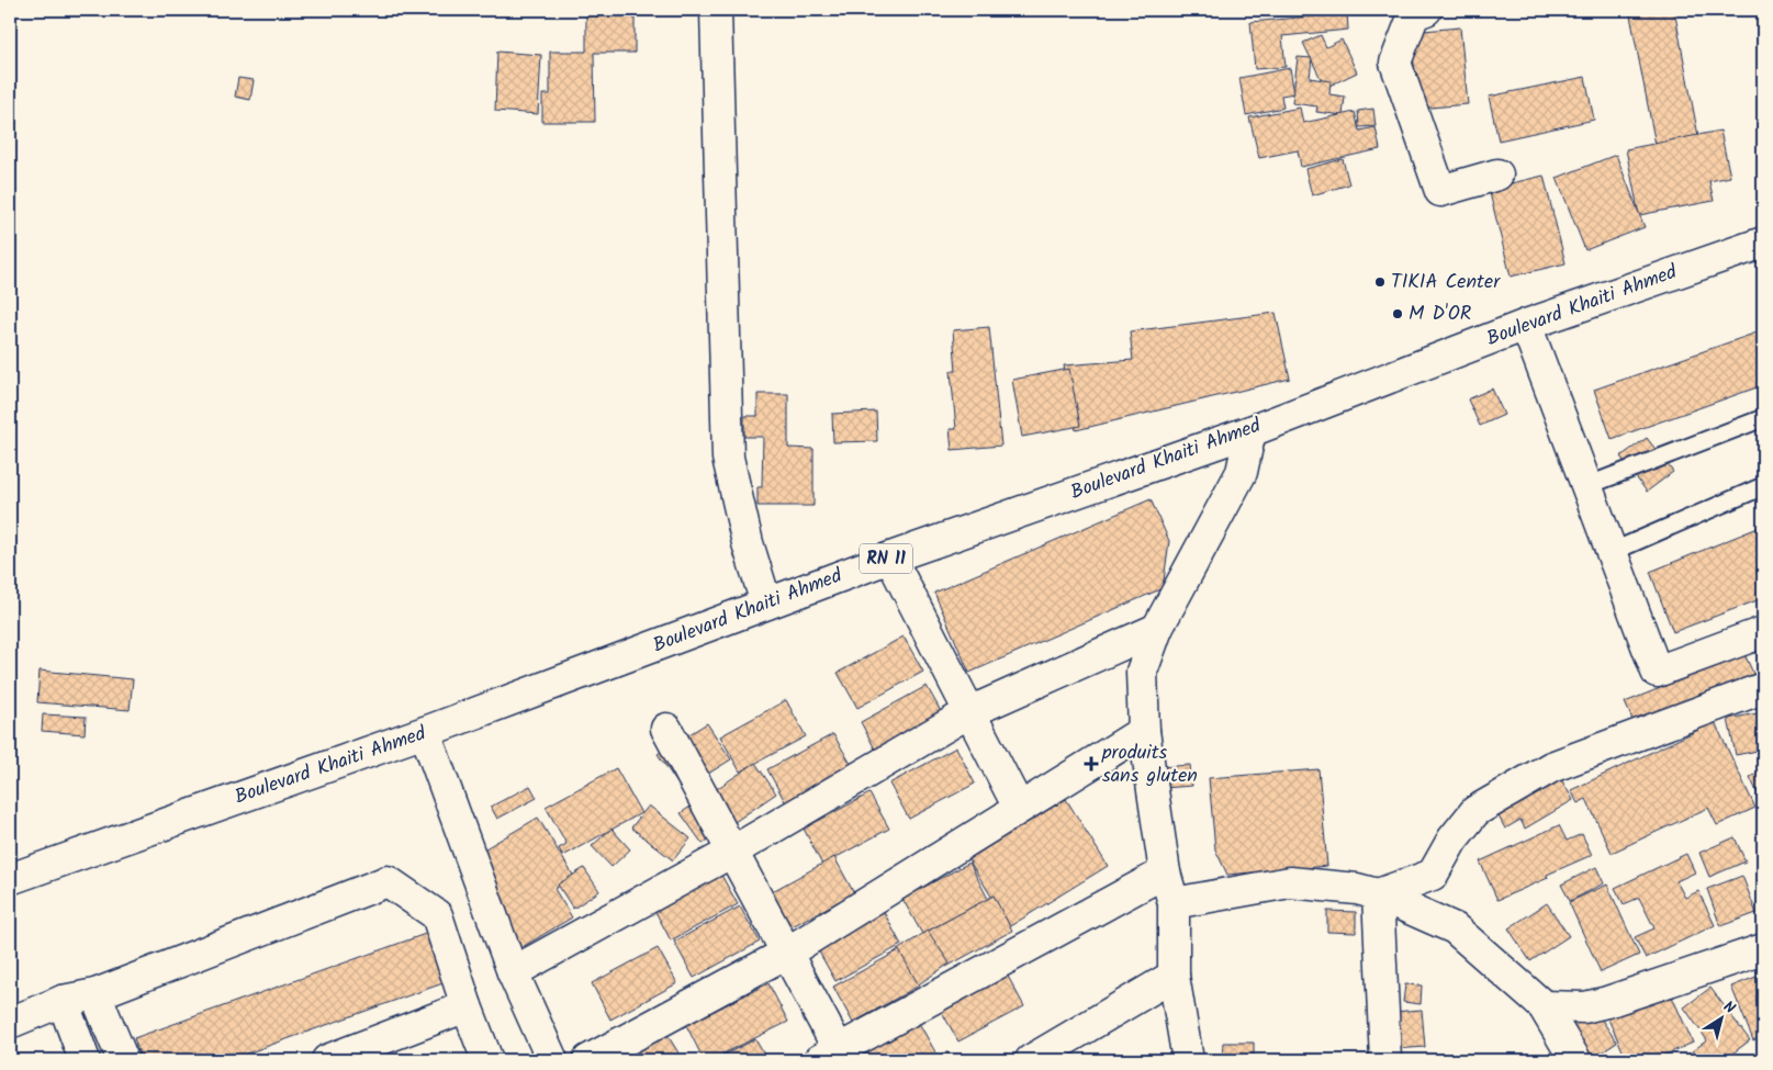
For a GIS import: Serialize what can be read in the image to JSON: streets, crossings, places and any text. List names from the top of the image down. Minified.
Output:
{"streets":{"main road":["Boulevard Khaiti Ahmed","RN 11"]},"places":{"other":["TIKIA Center","M D'OR"],"health":["produits sans gluten"]},"north":"top right"}
